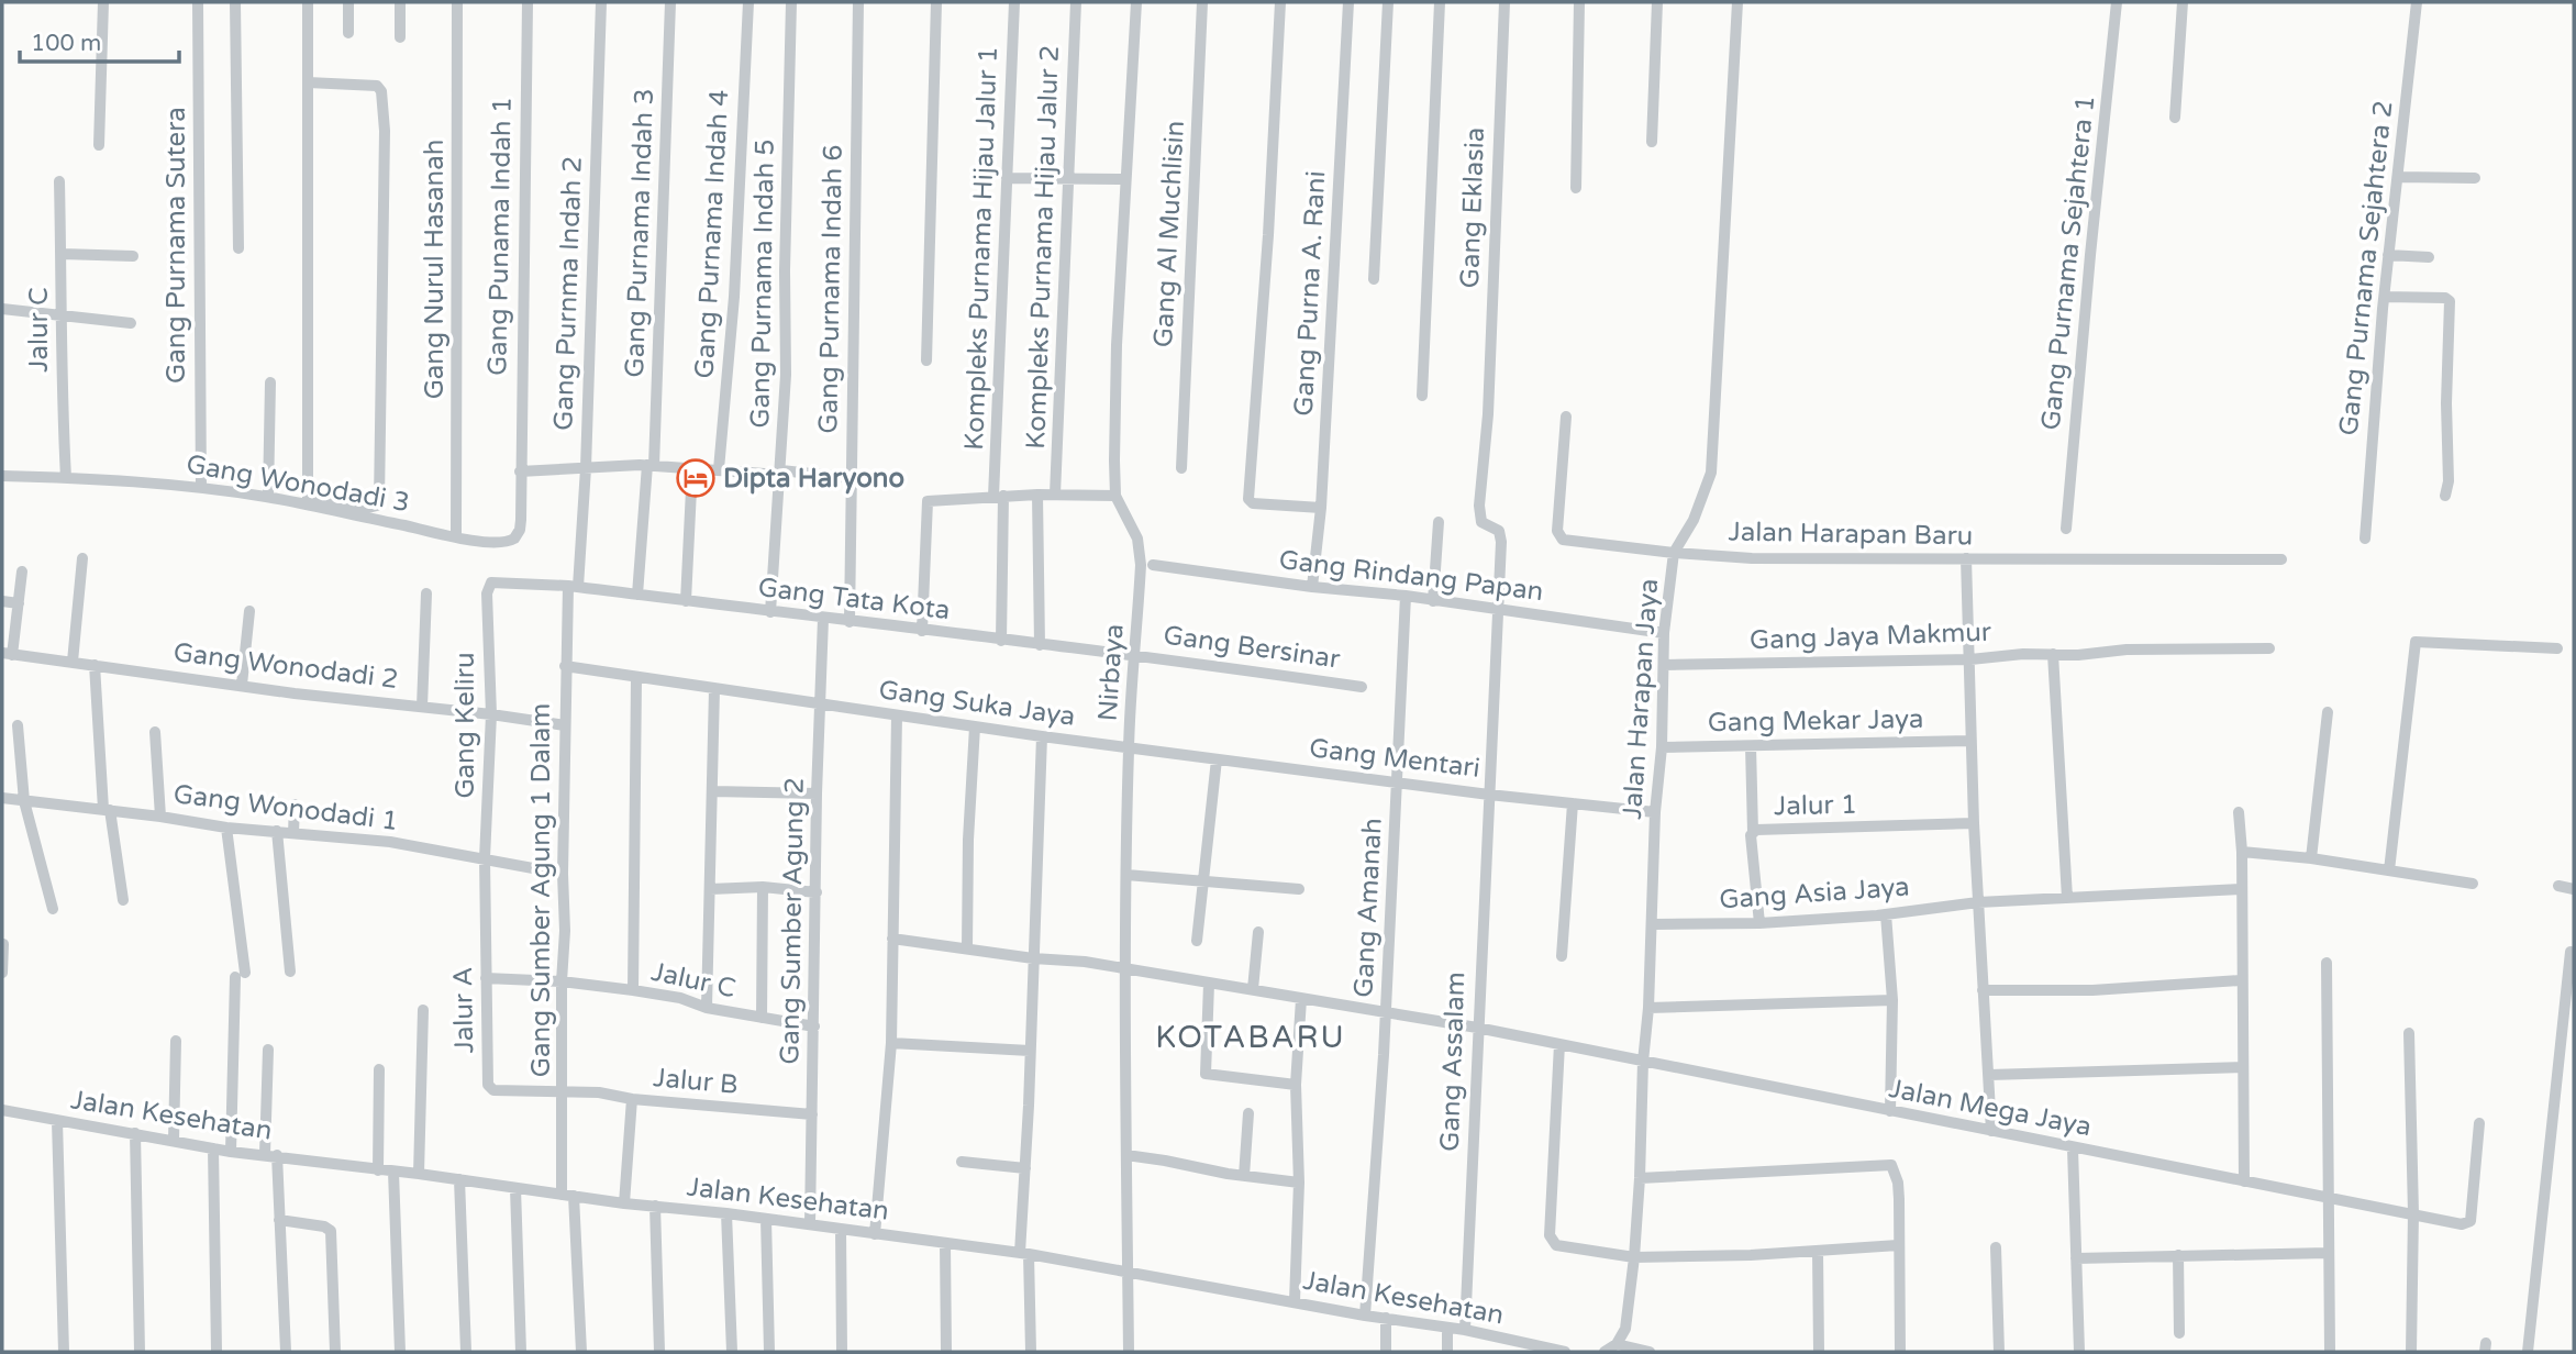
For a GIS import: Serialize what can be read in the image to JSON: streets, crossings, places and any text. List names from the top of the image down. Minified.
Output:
{"streets":{"street":["Gang Eklasia","Gang Purnama Indah 3","Gang Purnama Indah 4","Gang Al Muchlisin","Gang Punama Indah 1","Gang Purnama Sutera","Kompleks Purnama Hijau Jalur 2","Kompleks Purnama Hijau Jalur 1","Gang Purnama Sejahtera 1","Gang Purnama Sejahtera 2","Gang Nurul Hasanah","Gang Purnama Indah 5","Gang Purnama Indah 6","Gang Purnma Indah 2","Gang Purna A. Rani","Jalur C","Gang Wonodadi 3","Jalan Harapan Baru","Gang Rindang Papan","Gang Tata Kota","Gang Jaya Makmur","Gang Bersinar","Gang Wonodadi 2","Nirbaya","Jalan Harapan Jaya","Gang Suka Jaya","Gang Mekar Jaya","Gang Keliru","Gang Mentari","Jalur 1","Gang Wonodadi 1","Gang Sumber Agung 1 Dalam","Gang Asia Jaya","Gang Amanah","Gang Sumber Agung 2","Jalur A","Gang Assalam","Jalur B","Jalan Mega Jaya","Jalan Kesehatan"]},"crossings":[["Gang Eklasia","Gang Rindang Papan"],["Gang Eklasia","Gang Assalam"],["Gang Purnama Indah 3","Gang Tata Kota"],["Gang Punama Indah 1","Gang Wonodadi 3"],["Gang Purnama Sutera","Gang Wonodadi 3"],["Kompleks Purnama Hijau Jalur 1","Gang Tata Kota"],["Gang Nurul Hasanah","Gang Wonodadi 3"],["Gang Purnama Indah 5","Gang Tata Kota"],["Gang Purnama Indah 6","Gang Tata Kota"],["Gang Purnma Indah 2","Gang Tata Kota"],["Gang Purnma Indah 2","Gang Sumber Agung 1 Dalam"],["Gang Purna A. Rani","Gang Rindang Papan"],["Jalur C","Gang Wonodadi 3"],["Jalur C","Gang Sumber Agung 1 Dalam"],["Jalur C","Gang Sumber Agung 2"],["Jalur C","Jalur A"],["Jalan Harapan Baru","Jalan Harapan Jaya"],["Gang Rindang Papan","Nirbaya"],["Gang Rindang Papan","Jalan Harapan Jaya"],["Gang Rindang Papan","Gang Amanah"],["Gang Rindang Papan","Gang Assalam"],["Gang Tata Kota","Gang Bersinar"],["Gang Tata Kota","Nirbaya"],["Gang Tata Kota","Gang Keliru"],["Gang Tata Kota","Gang Sumber Agung 1 Dalam"],["Gang Tata Kota","Gang Sumber Agung 2"],["Gang Jaya Makmur","Jalan Harapan Jaya"],["Gang Bersinar","Nirbaya"],["Gang Wonodadi 2","Gang Keliru"],["Gang Wonodadi 2","Gang Sumber Agung 1 Dalam"],["Nirbaya","Gang Suka Jaya"],["Nirbaya","Gang Mentari"],["Nirbaya","Jalan Mega Jaya"],["Nirbaya","Jalan Kesehatan"],["Jalan Harapan Jaya","Gang Mekar Jaya"],["Jalan Harapan Jaya","Gang Mentari"],["Jalan Harapan Jaya","Gang Asia Jaya"],["Jalan Harapan Jaya","Jalan Mega Jaya"],["Gang Suka Jaya","Gang Mentari"],["Gang Suka Jaya","Gang Sumber Agung 1 Dalam"],["Gang Suka Jaya","Gang Sumber Agung 2"],["Gang Keliru","Gang Wonodadi 1"],["Gang Keliru","Jalur A"],["Gang Mentari","Gang Amanah"],["Gang Mentari","Gang Assalam"],["Jalur 1","Gang Asia Jaya"],["Gang Wonodadi 1","Gang Sumber Agung 1 Dalam"],["Gang Wonodadi 1","Jalur A"],["Gang Sumber Agung 1 Dalam","Jalur A"],["Gang Sumber Agung 1 Dalam","Jalan Kesehatan"],["Gang Amanah","Jalan Mega Jaya"],["Gang Amanah","Jalan Kesehatan"],["Gang Sumber Agung 2","Jalur B"],["Gang Sumber Agung 2","Jalan Kesehatan"],["Gang Assalam","Jalan Mega Jaya"],["Gang Assalam","Jalan Kesehatan"],["Jalur B","Jalan Kesehatan"]],"districts":["KOTABARU"],"places":{"hotel":["Dipta Haryono"]},"scale_bar":"100 m"}
